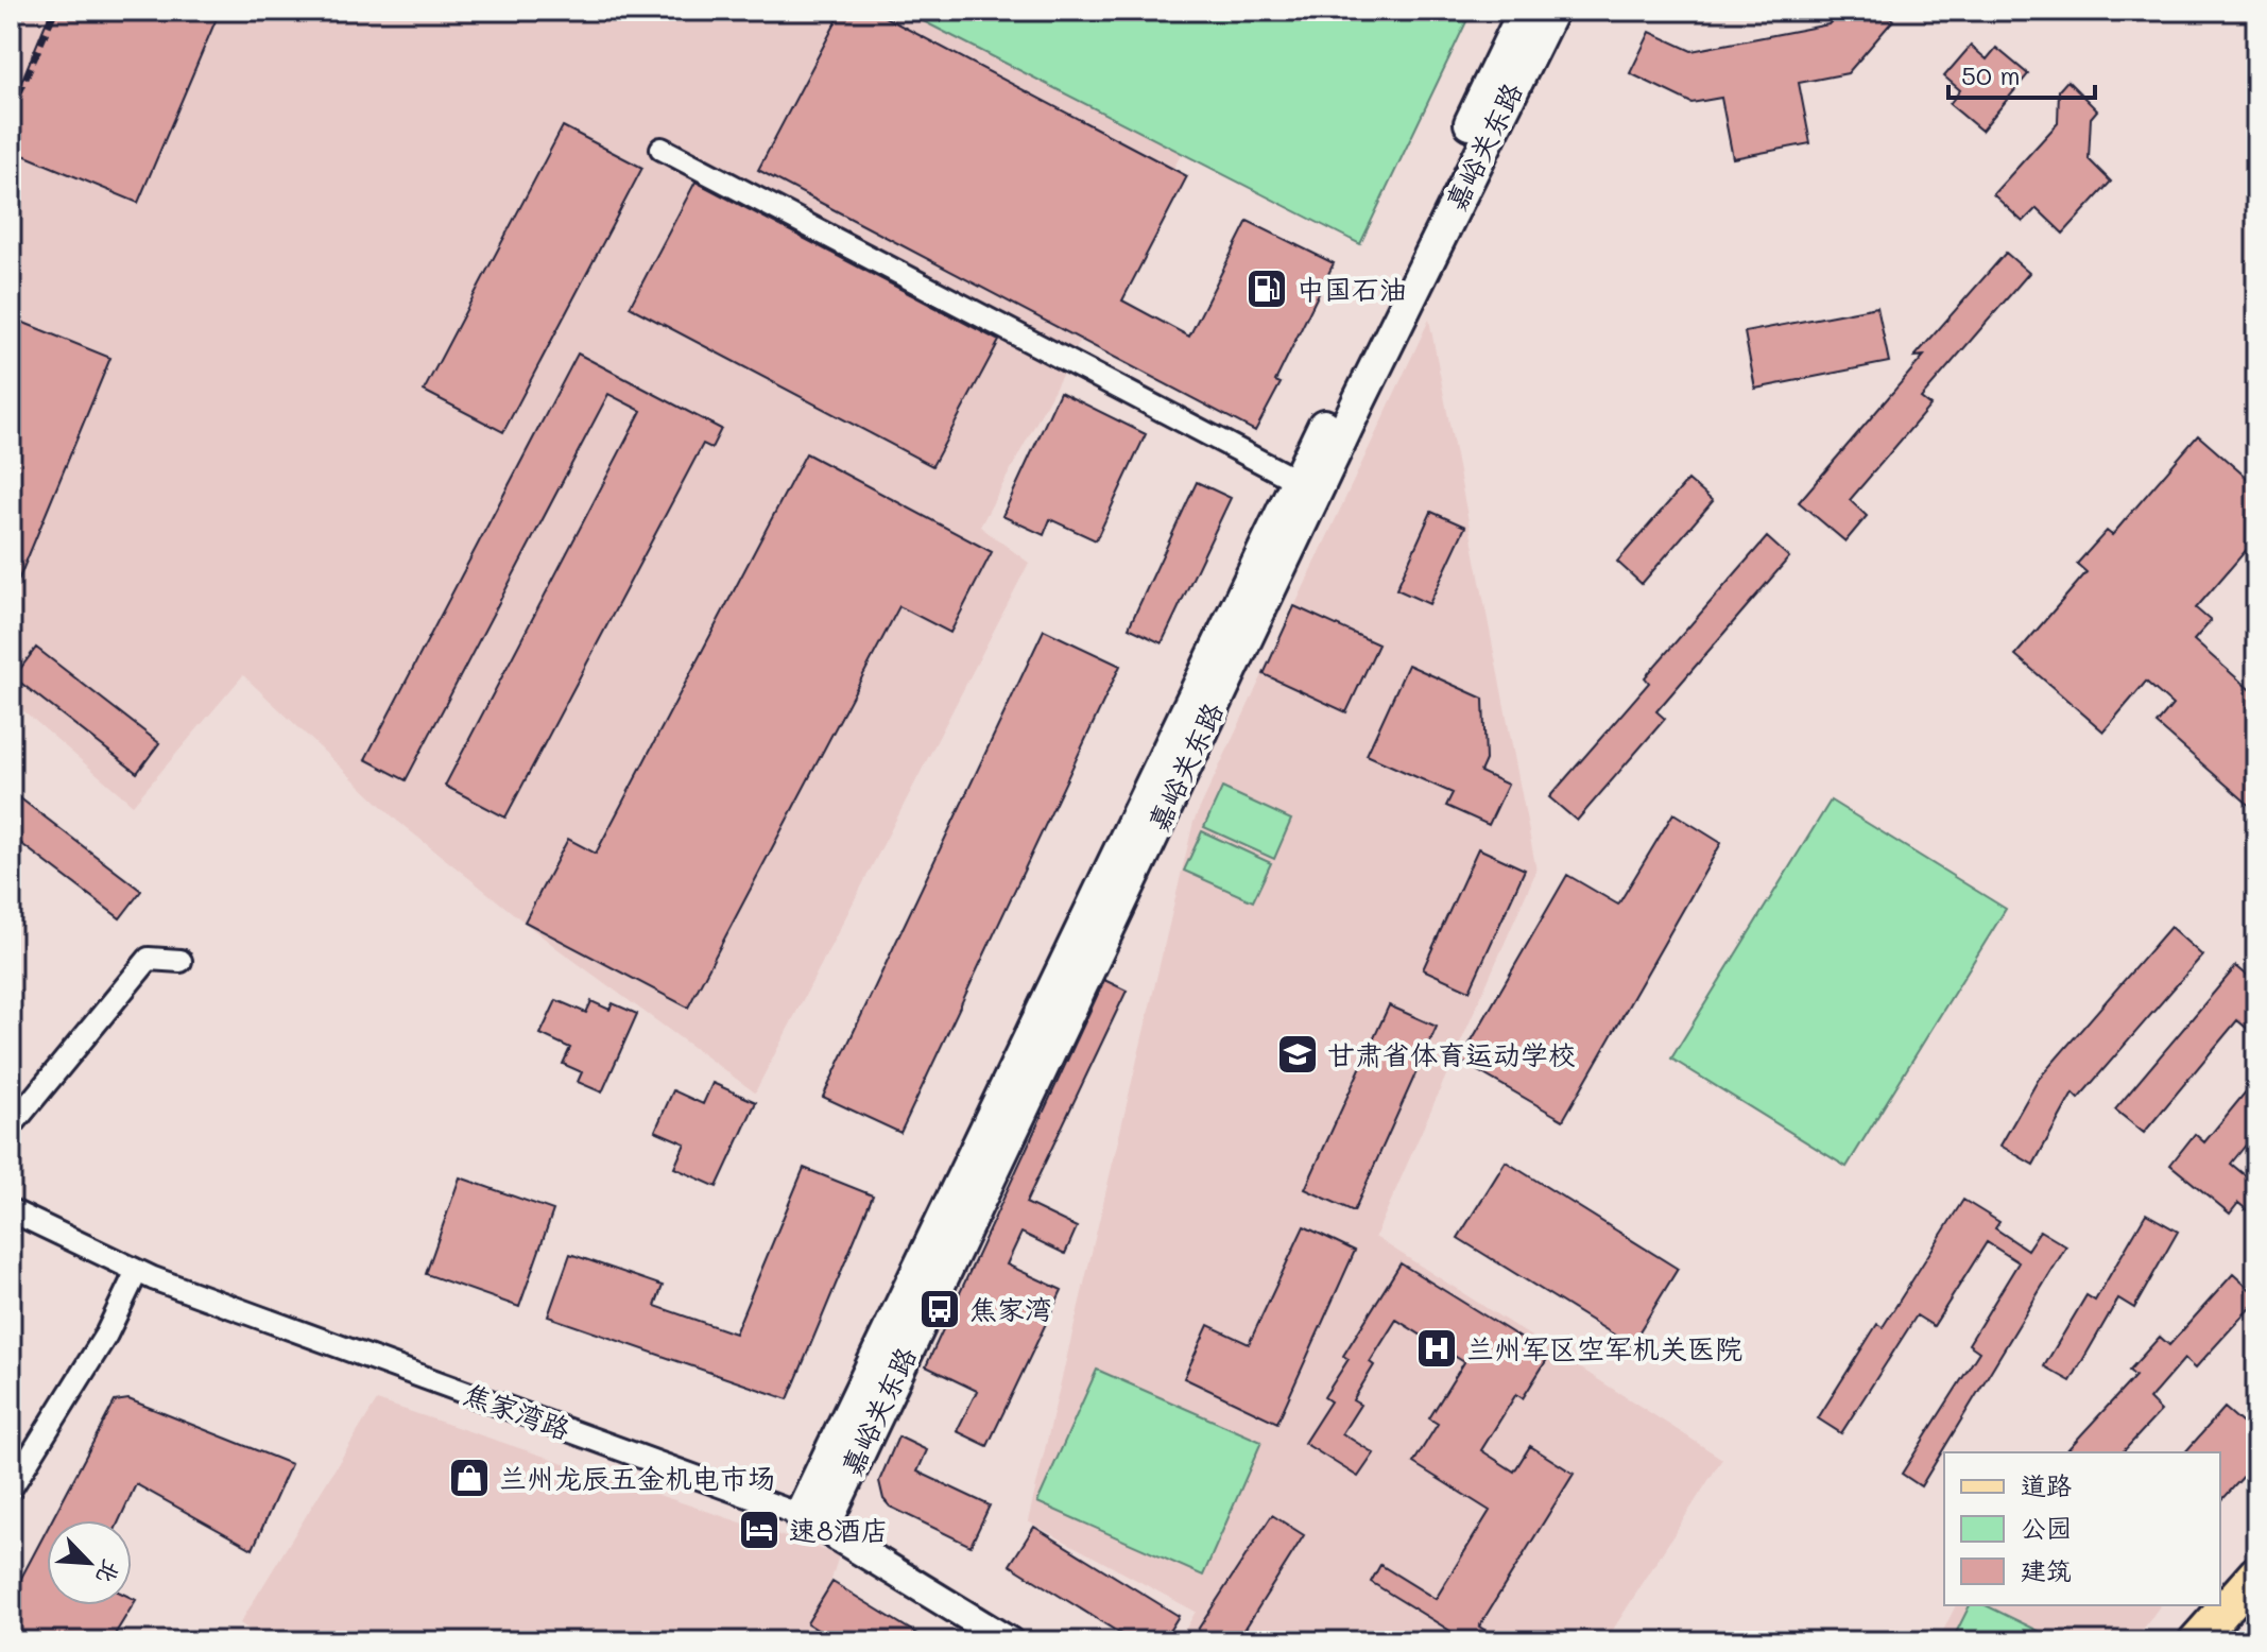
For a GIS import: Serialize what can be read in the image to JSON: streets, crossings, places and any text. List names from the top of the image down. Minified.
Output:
{"streets":{"main road":["嘉峪关东路"],"street":["焦家湾路"]},"crossings":[["嘉峪关东路","焦家湾路"]],"places":{"fuel station":["中国石油"],"school or university":["甘肃省体育运动学校"],"bus stop":["焦家湾"],"hospital":["兰州军区空军机关医院"],"shop":["兰州龙辰五金机电市场"],"hotel":["速8酒店"]},"legend":["道路","公园","建筑"],"scale_bar":"50 m","north":"bottom right"}
